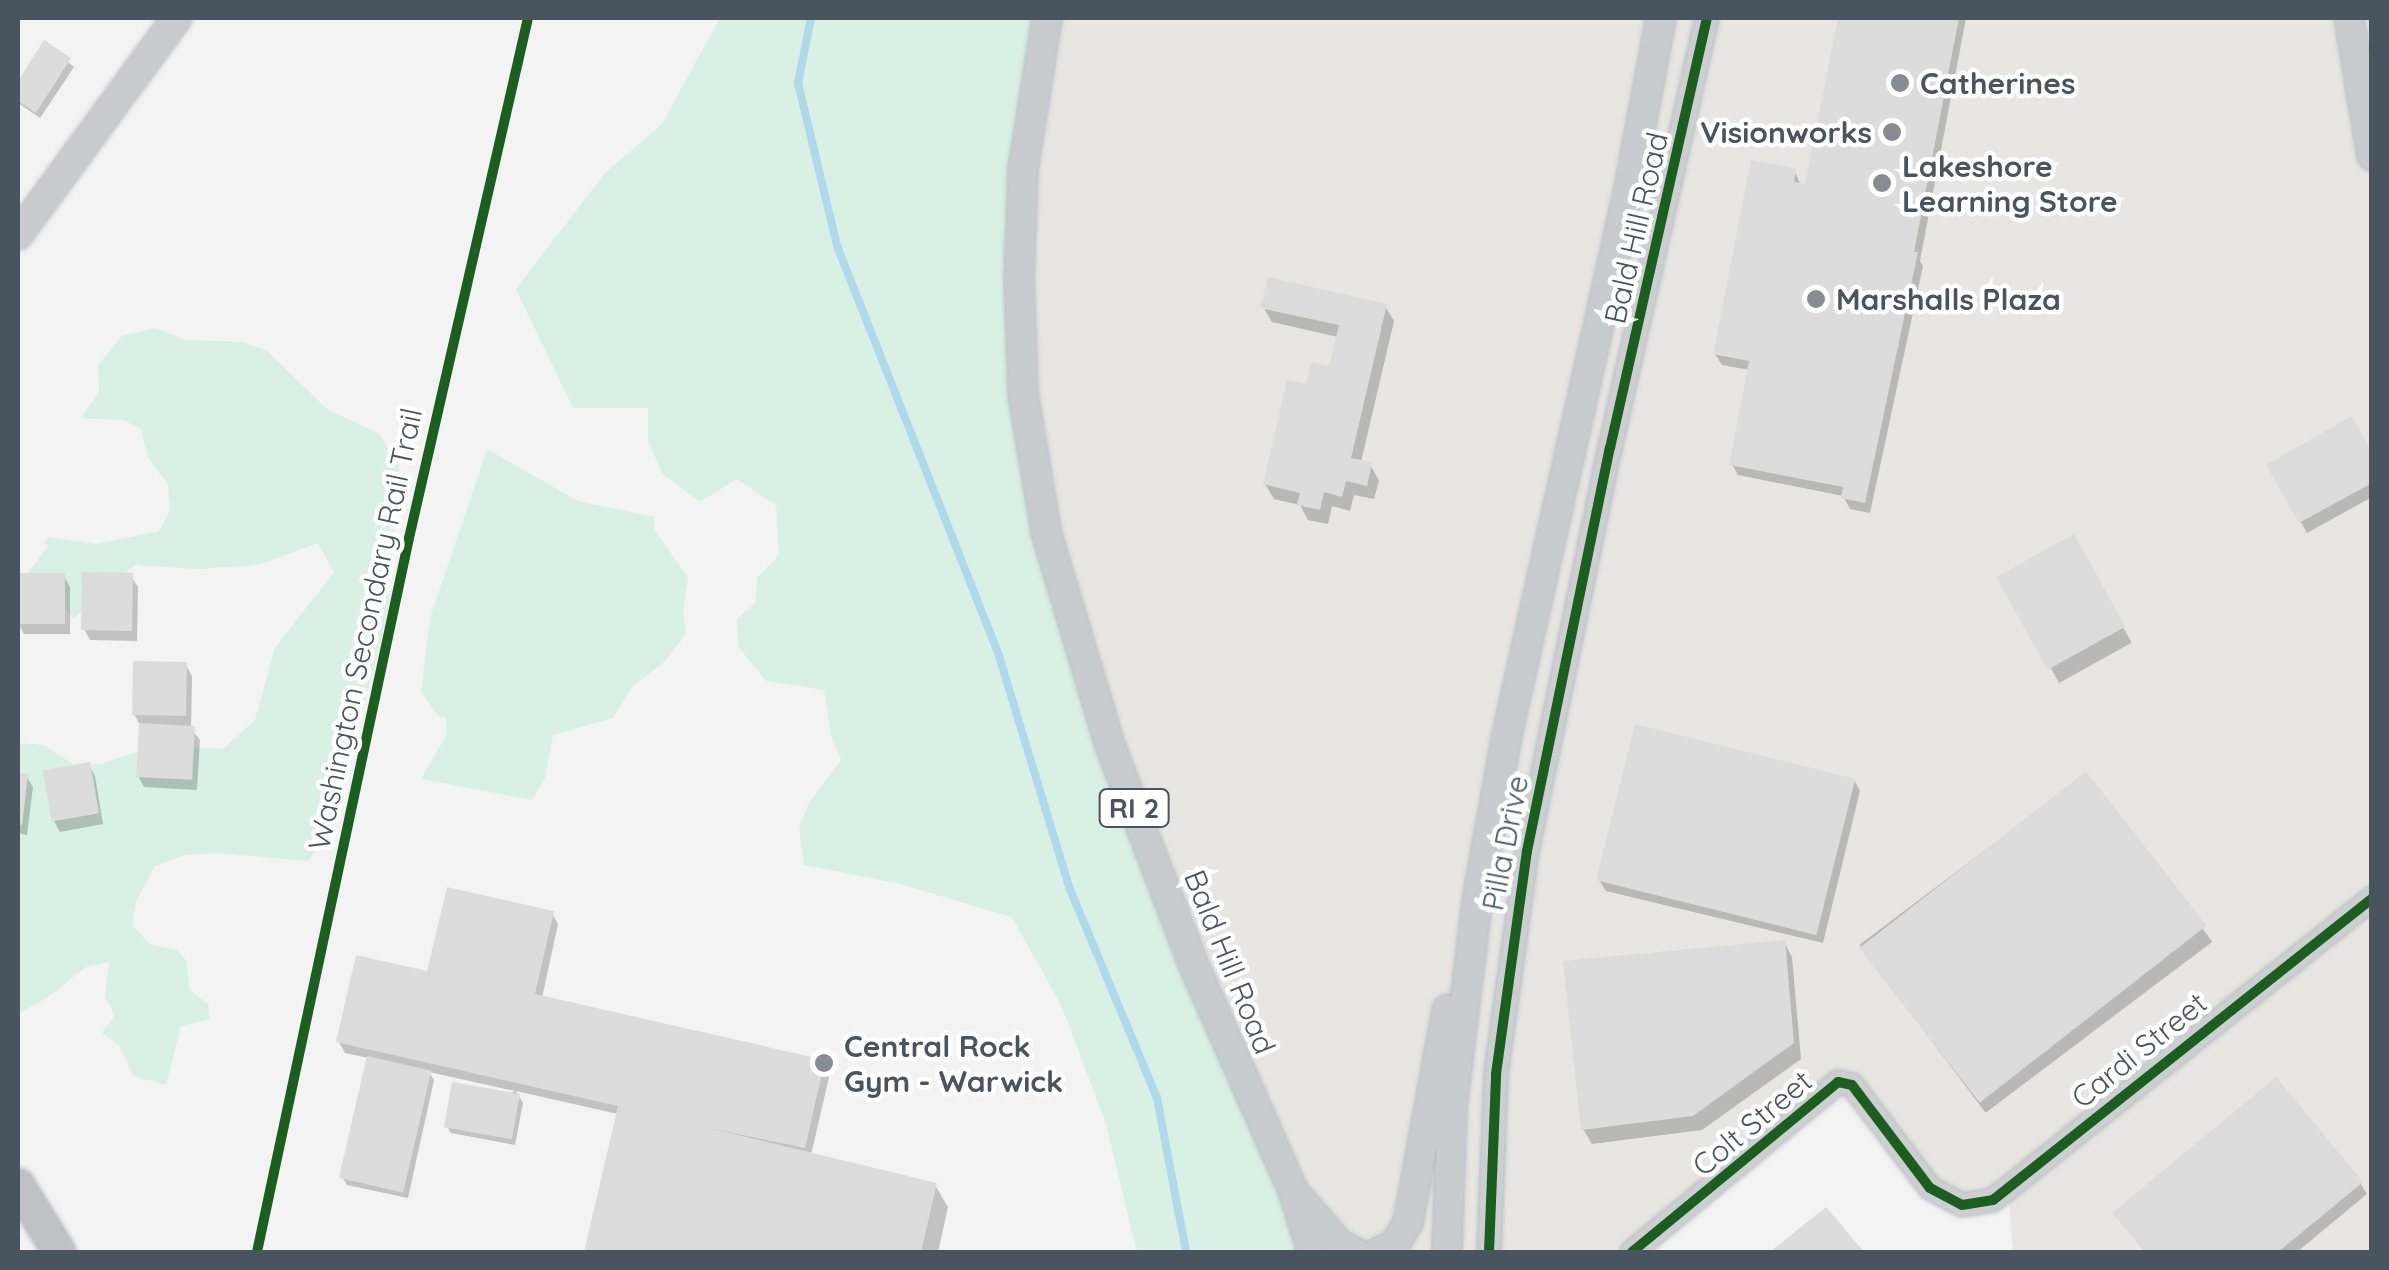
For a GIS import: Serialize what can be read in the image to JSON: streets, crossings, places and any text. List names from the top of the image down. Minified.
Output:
{"streets":{"main road":["Bald Hill Road","RI 2"],"street":["Pilla Drive","Cardi Street","Colt Street"],"cycle path":["Washington Secondary Rail Trail"]},"crossings":[["Bald Hill Road","Pilla Drive"],["Cardi Street","Colt Street"]],"places":["Catherines","Visionworks","Lakeshore Learning Store","Marshalls Plaza","Central Rock Gym - Warwick"]}
